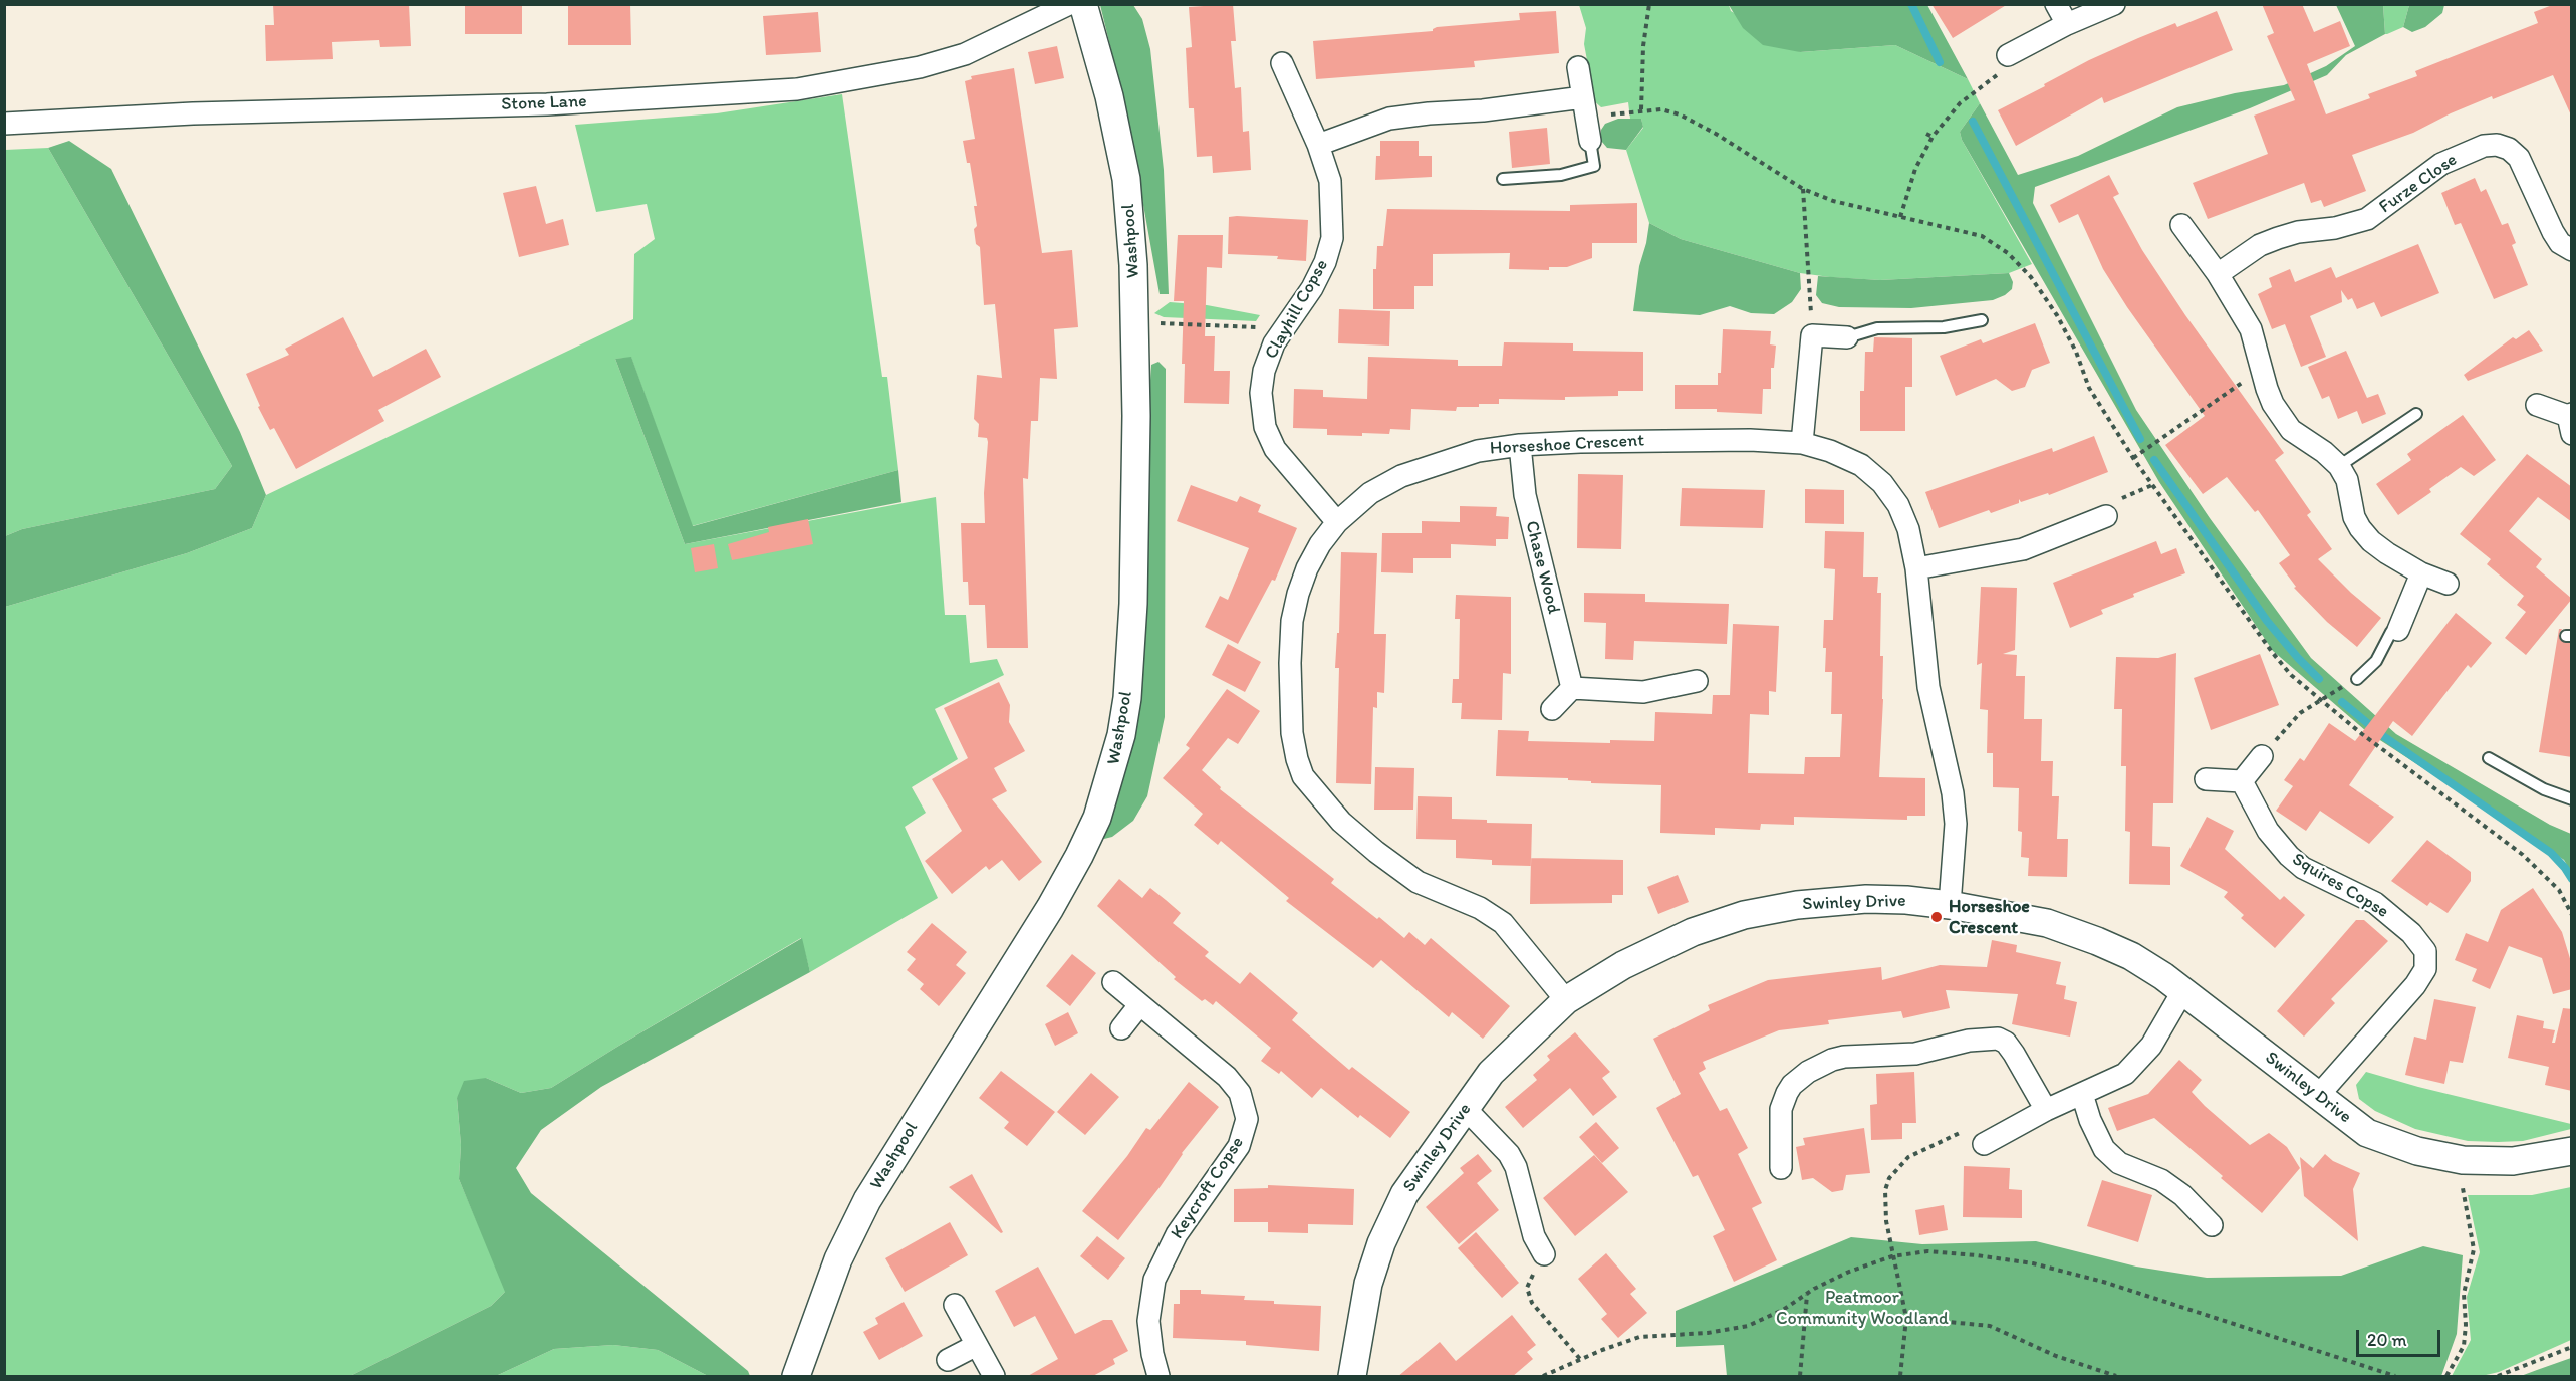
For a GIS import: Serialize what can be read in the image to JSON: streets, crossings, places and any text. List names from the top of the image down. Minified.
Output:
{"streets":{"street":["Stone Lane","Furze Close","Washpool","Clayhill Copse","Horseshoe Crescent","Chase Wood","Squires Copse","Swinley Drive","Keycroft Copse"]},"crossings":[["Clayhill Copse","Horseshoe Crescent"],["Horseshoe Crescent","Chase Wood"],["Horseshoe Crescent","Swinley Drive"],["Squires Copse","Swinley Drive"]],"parks":["Peatmoor Community Woodland"],"places":["Horseshoe Crescent"],"scale_bar":"20 m"}
